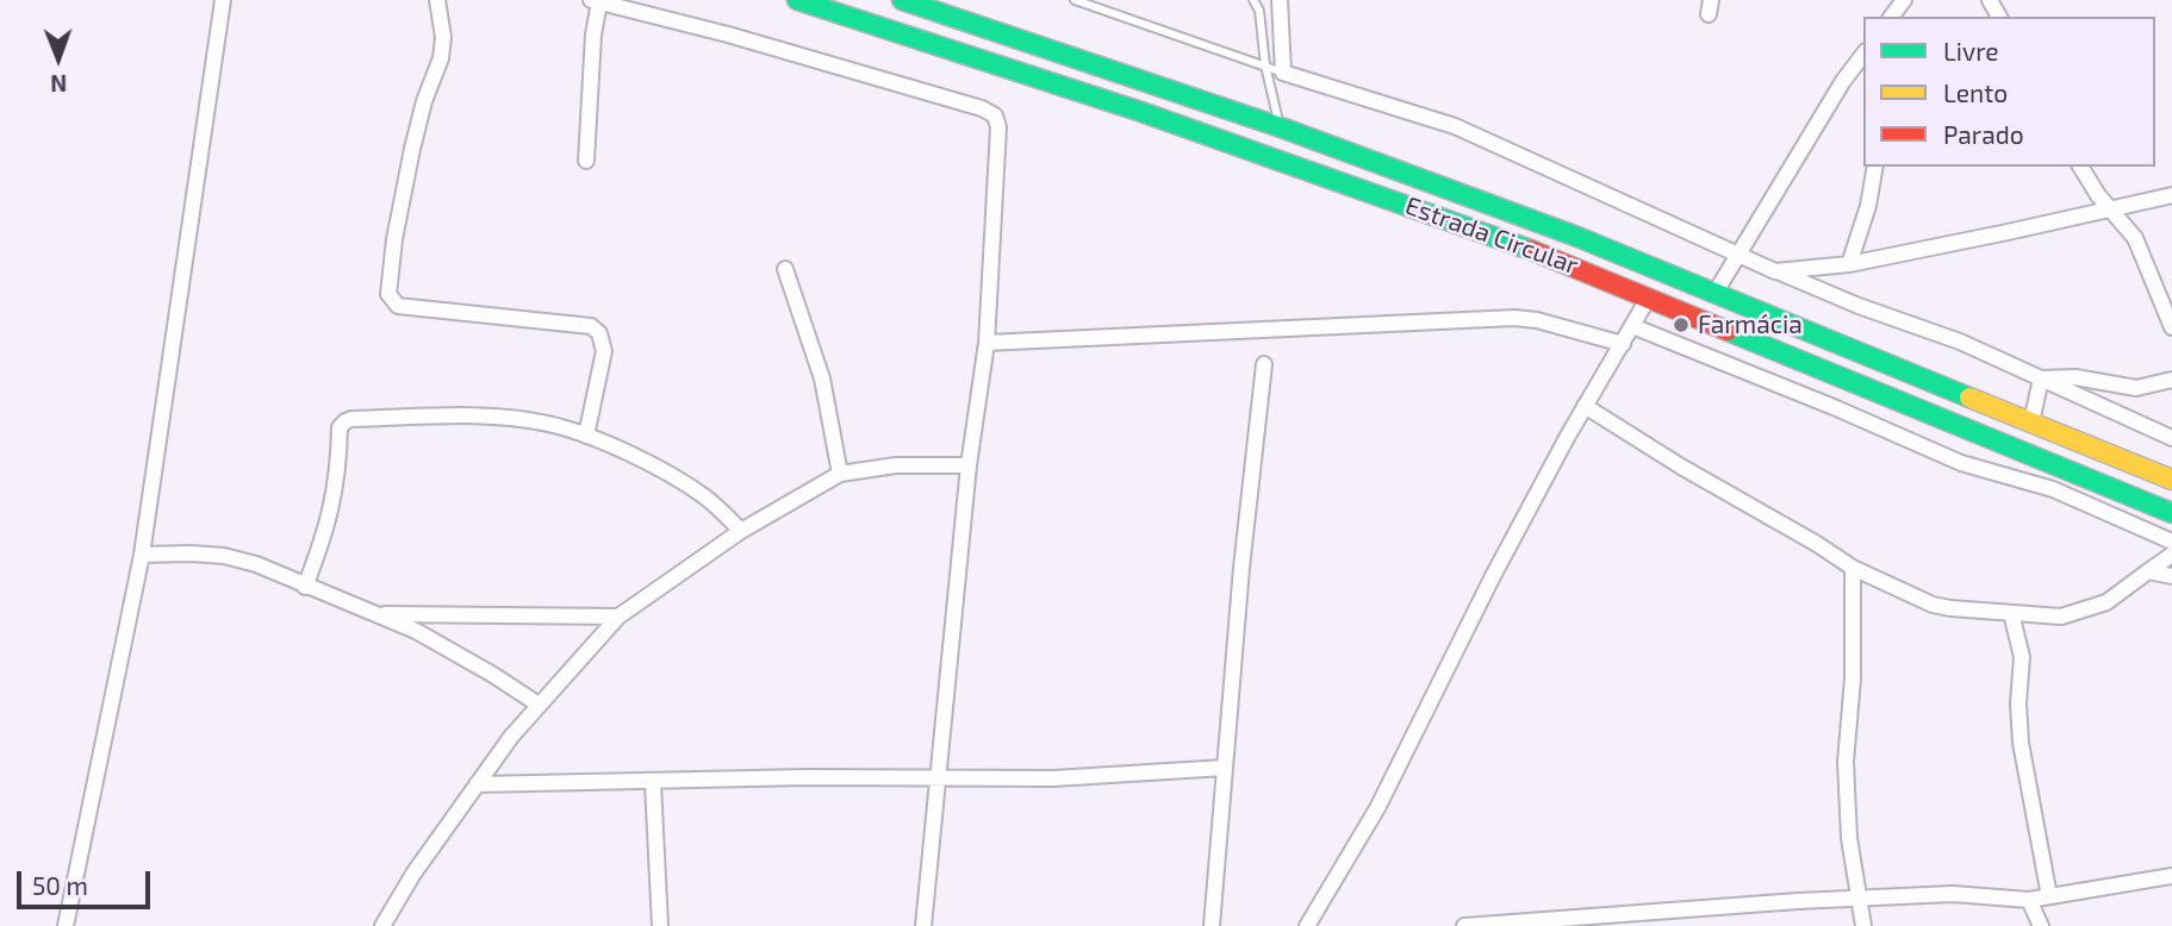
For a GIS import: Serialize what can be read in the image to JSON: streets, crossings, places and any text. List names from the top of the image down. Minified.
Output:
{"streets":{"main road":["Estrada Circular"]},"places":["Farmácia"],"legend":["Livre","Lento","Parado"],"scale_bar":"50 m","north":"bottom"}
